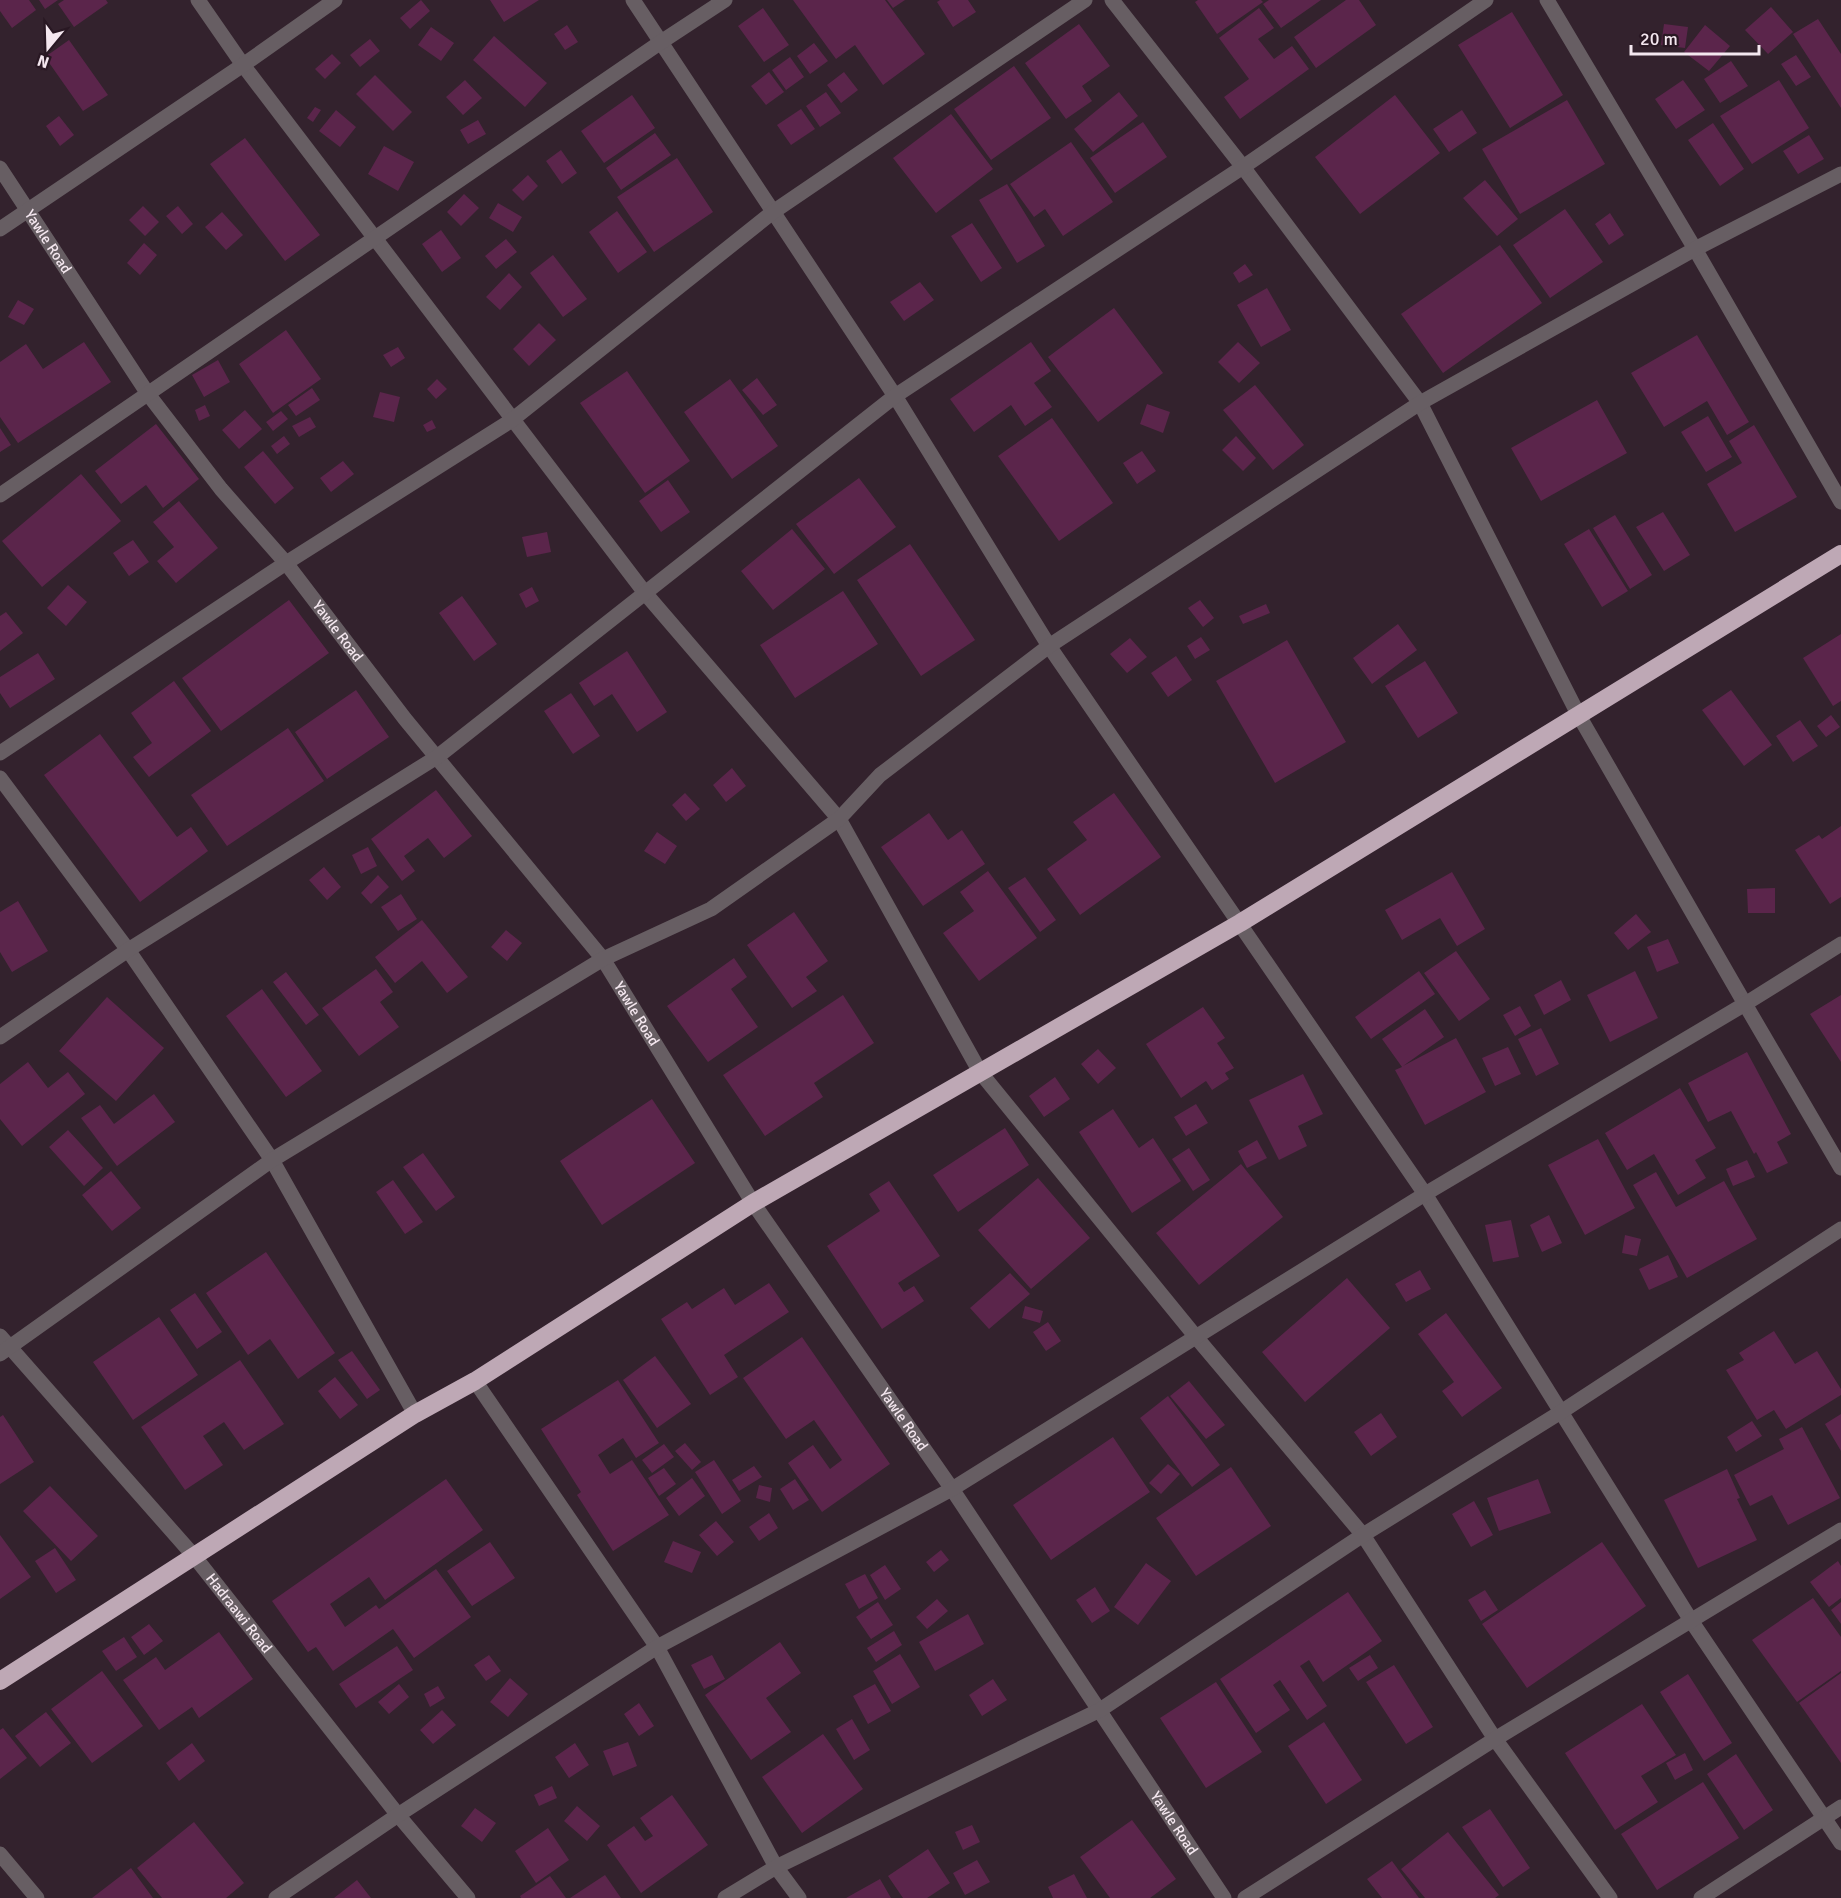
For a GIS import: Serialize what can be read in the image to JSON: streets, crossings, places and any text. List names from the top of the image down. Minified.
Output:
{"streets":{"street":["Yawle Road","Hadraawi Road"]},"scale_bar":"20 m","north":"bottom"}
